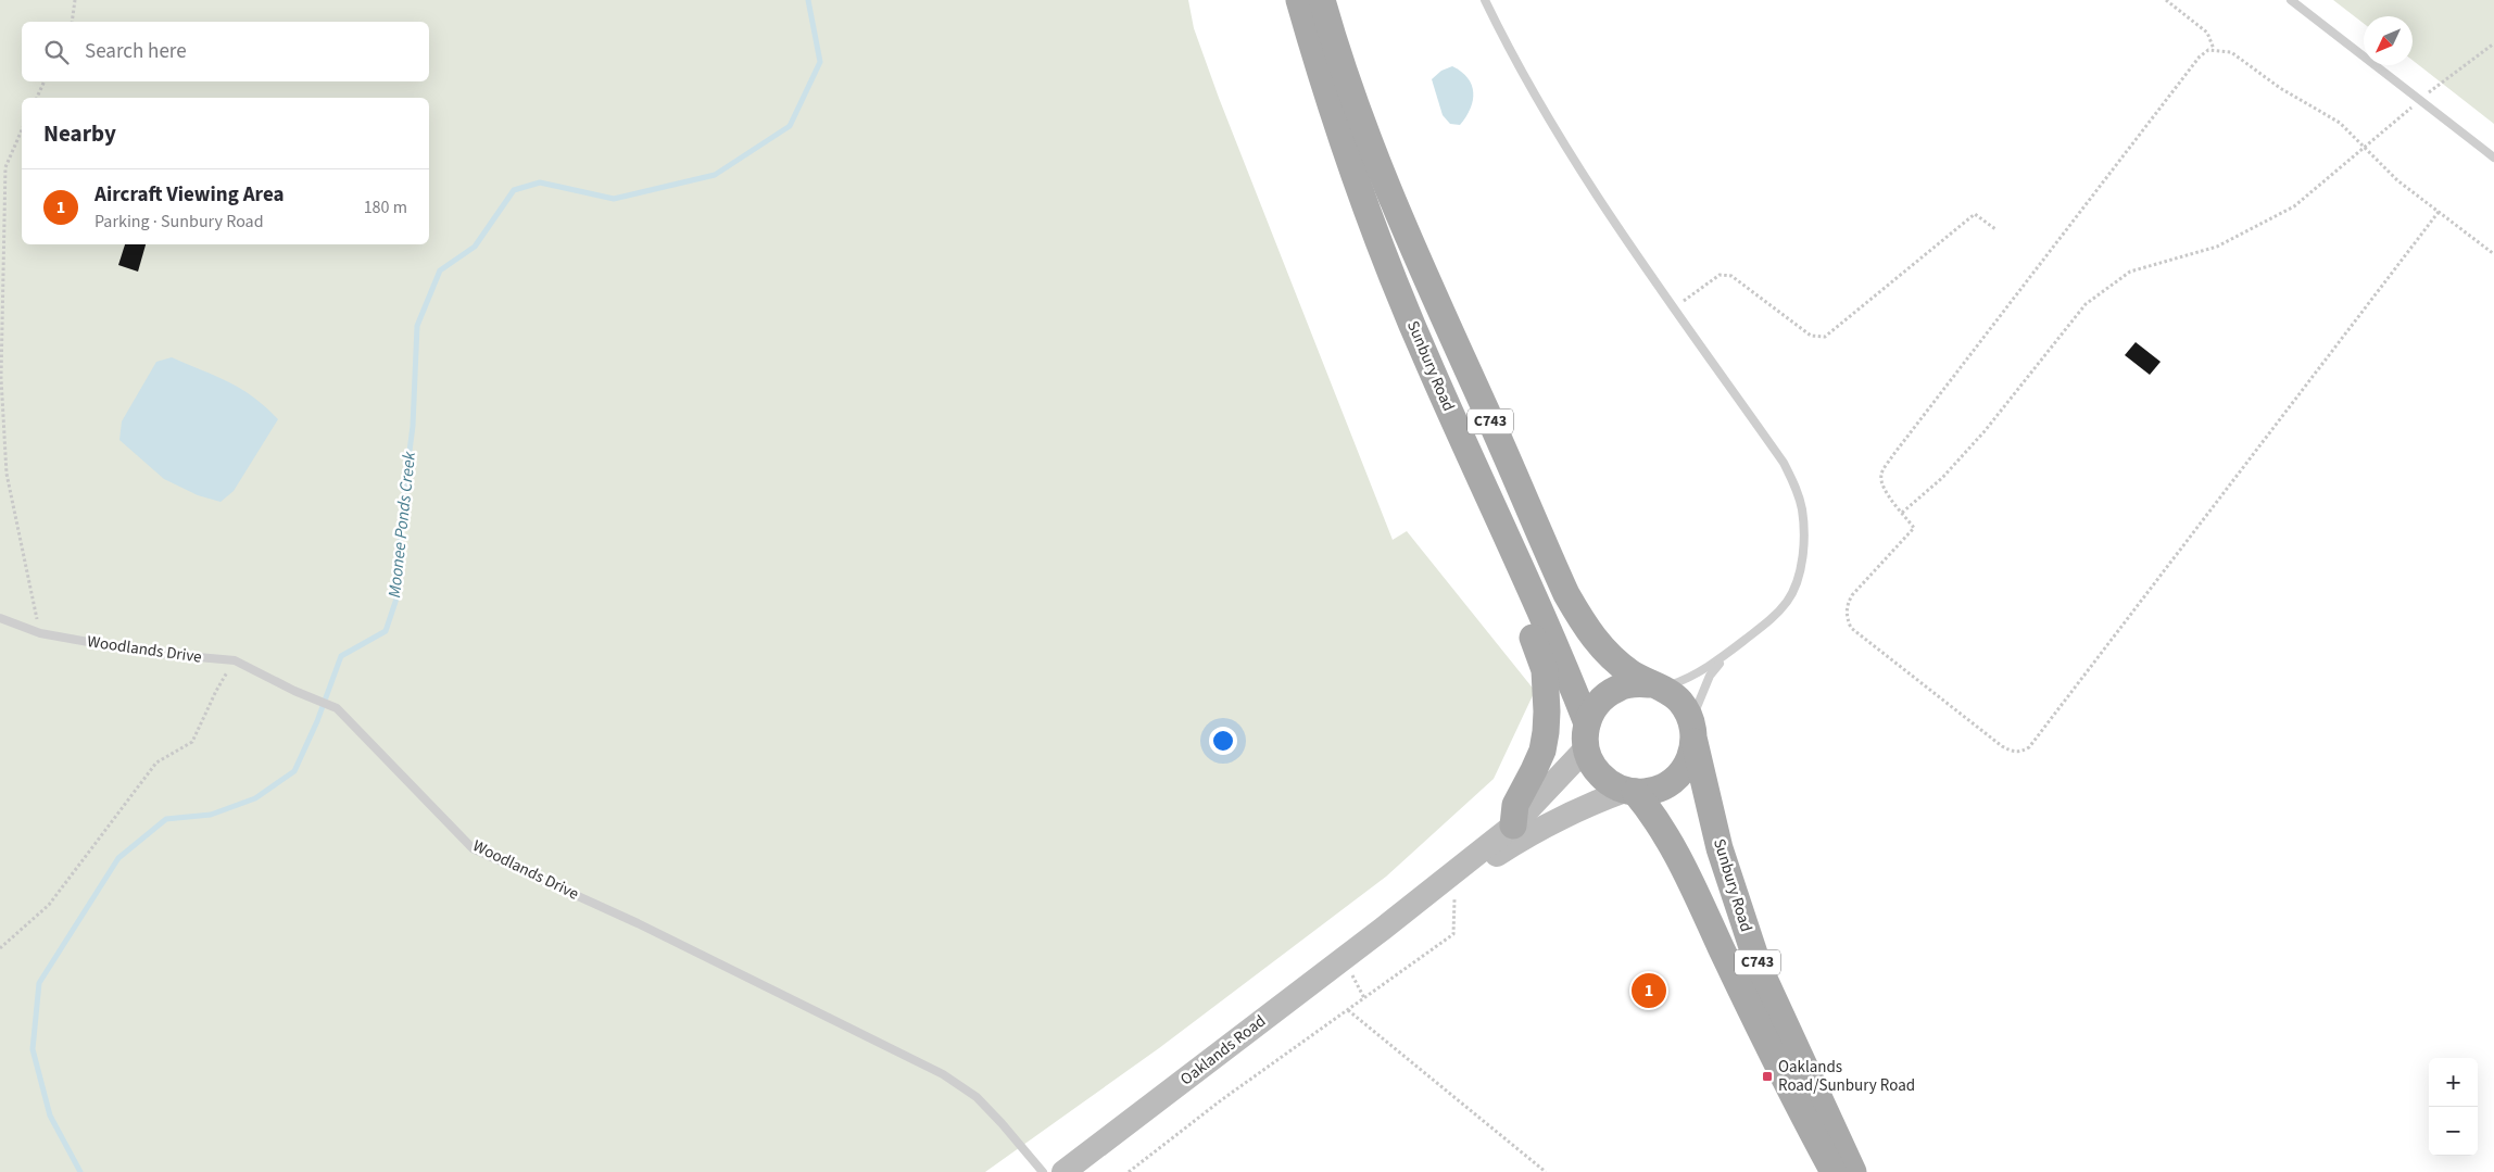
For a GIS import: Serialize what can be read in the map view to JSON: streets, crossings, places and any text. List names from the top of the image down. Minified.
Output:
{"streets":{"main road":["Sunbury Road","C743","Oaklands Road"],"lane":["Woodlands Drive"]},"crossings":[["Sunbury Road","C743"],["Sunbury Road","Oaklands Road"],["C743","Oaklands Road"]],"water":["Moonee Ponds Creek"],"places":{"transit":["Oaklands Road/Sunbury Road"]},"north":"bottom left","page":{"search":"Search here","heading":"Nearby","list":[{"mark":"1","name":"Aircraft Viewing Area","note":"Parking · Sunbury Road","value":"180 m"}],"pins":"1","map_buttons":["+","−"]}}
